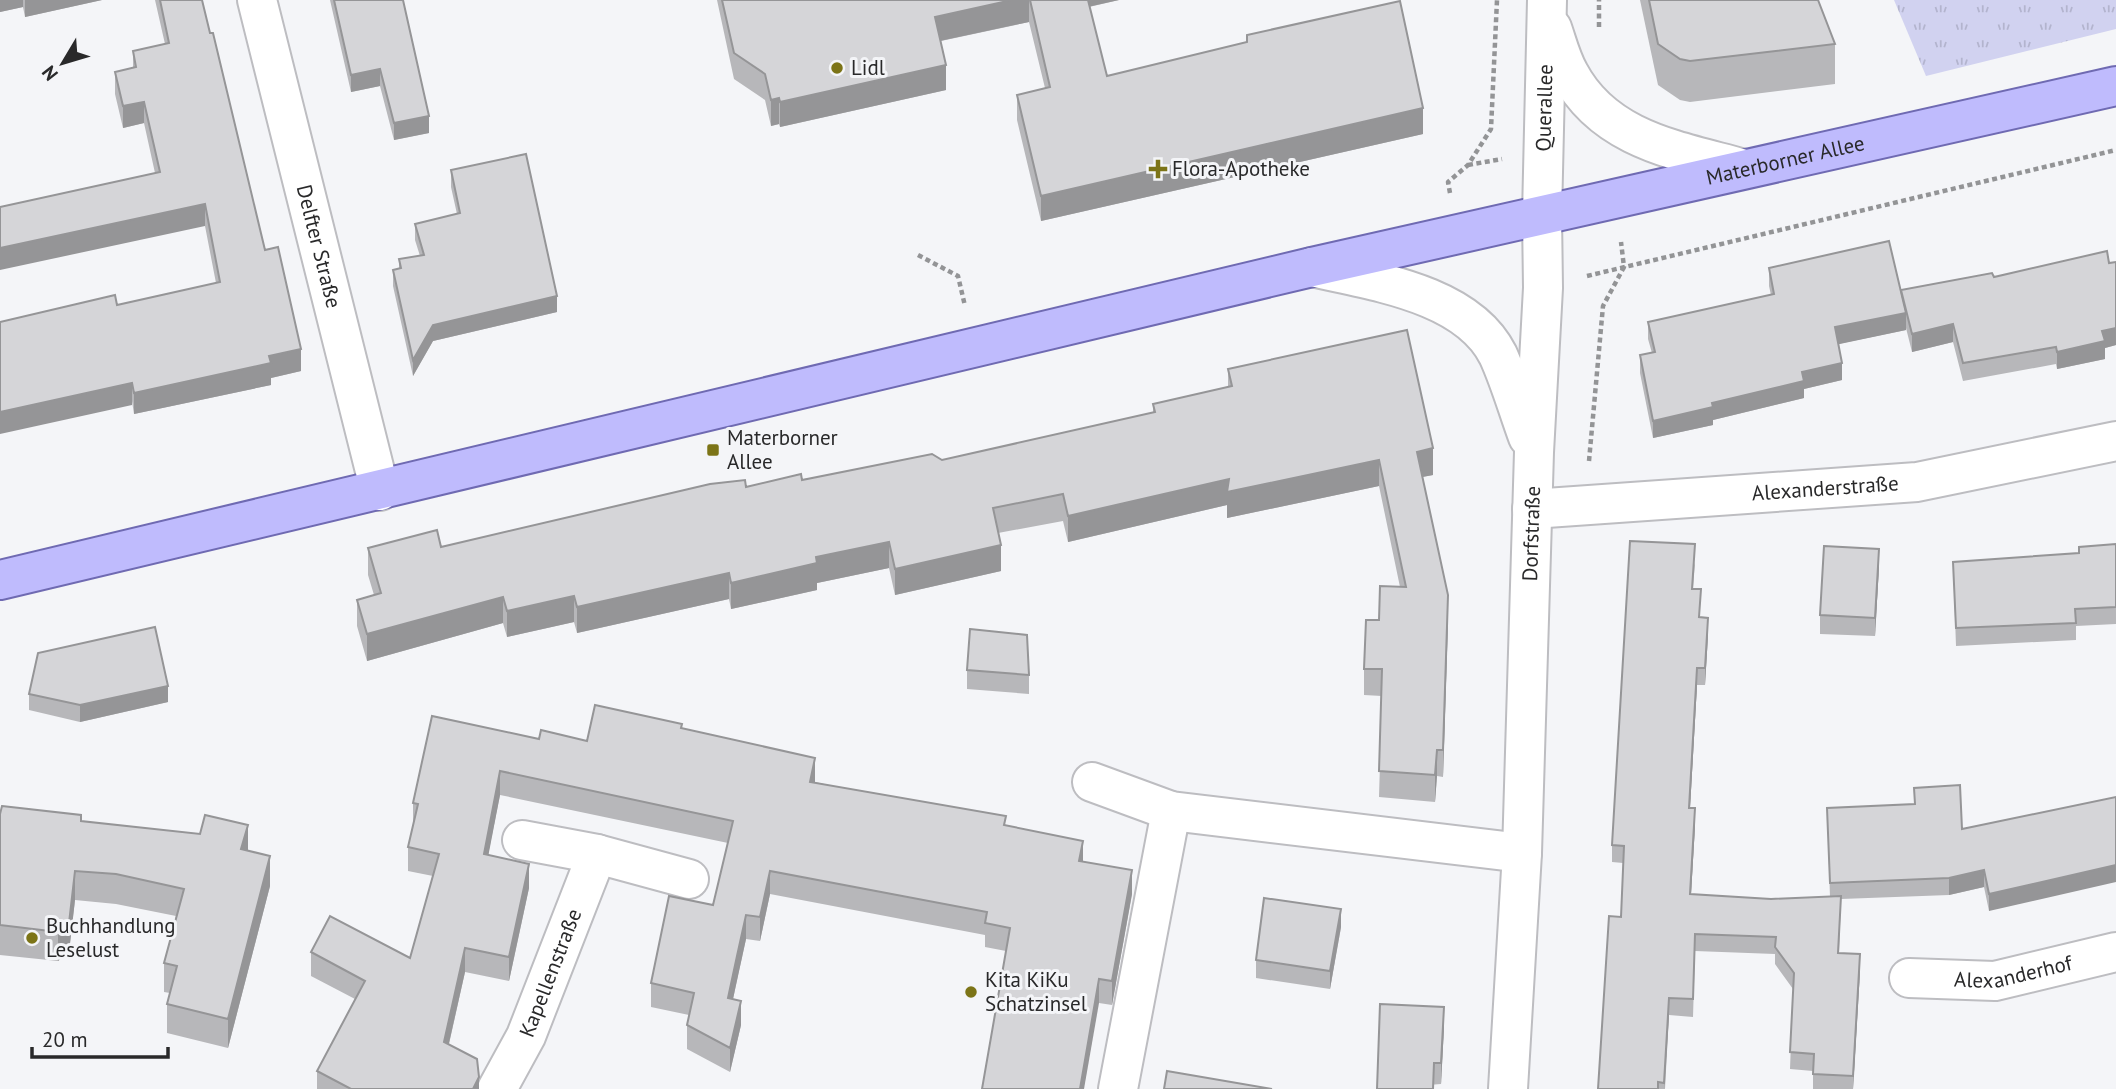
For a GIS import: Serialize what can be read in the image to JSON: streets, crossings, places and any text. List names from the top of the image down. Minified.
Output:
{"streets":{"main road":["Materborner Allee"],"street":["Querallee","Delfter Straße","Alexanderstraße","Dorfstraße","Alexanderhof","Kapellenstraße"]},"crossings":[["Querallee","Materborner Allee"],["Querallee","Dorfstraße"],["Materborner Allee","Delfter Straße"],["Materborner Allee","Dorfstraße"],["Alexanderstraße","Dorfstraße"]],"places":{"other":["Lidl","Buchhandlung Leselust","Kita KiKu Schatzinsel"],"health":["Flora-Apotheke"],"transit":["Materborner Allee"]},"scale_bar":"20 m","north":"bottom left"}
